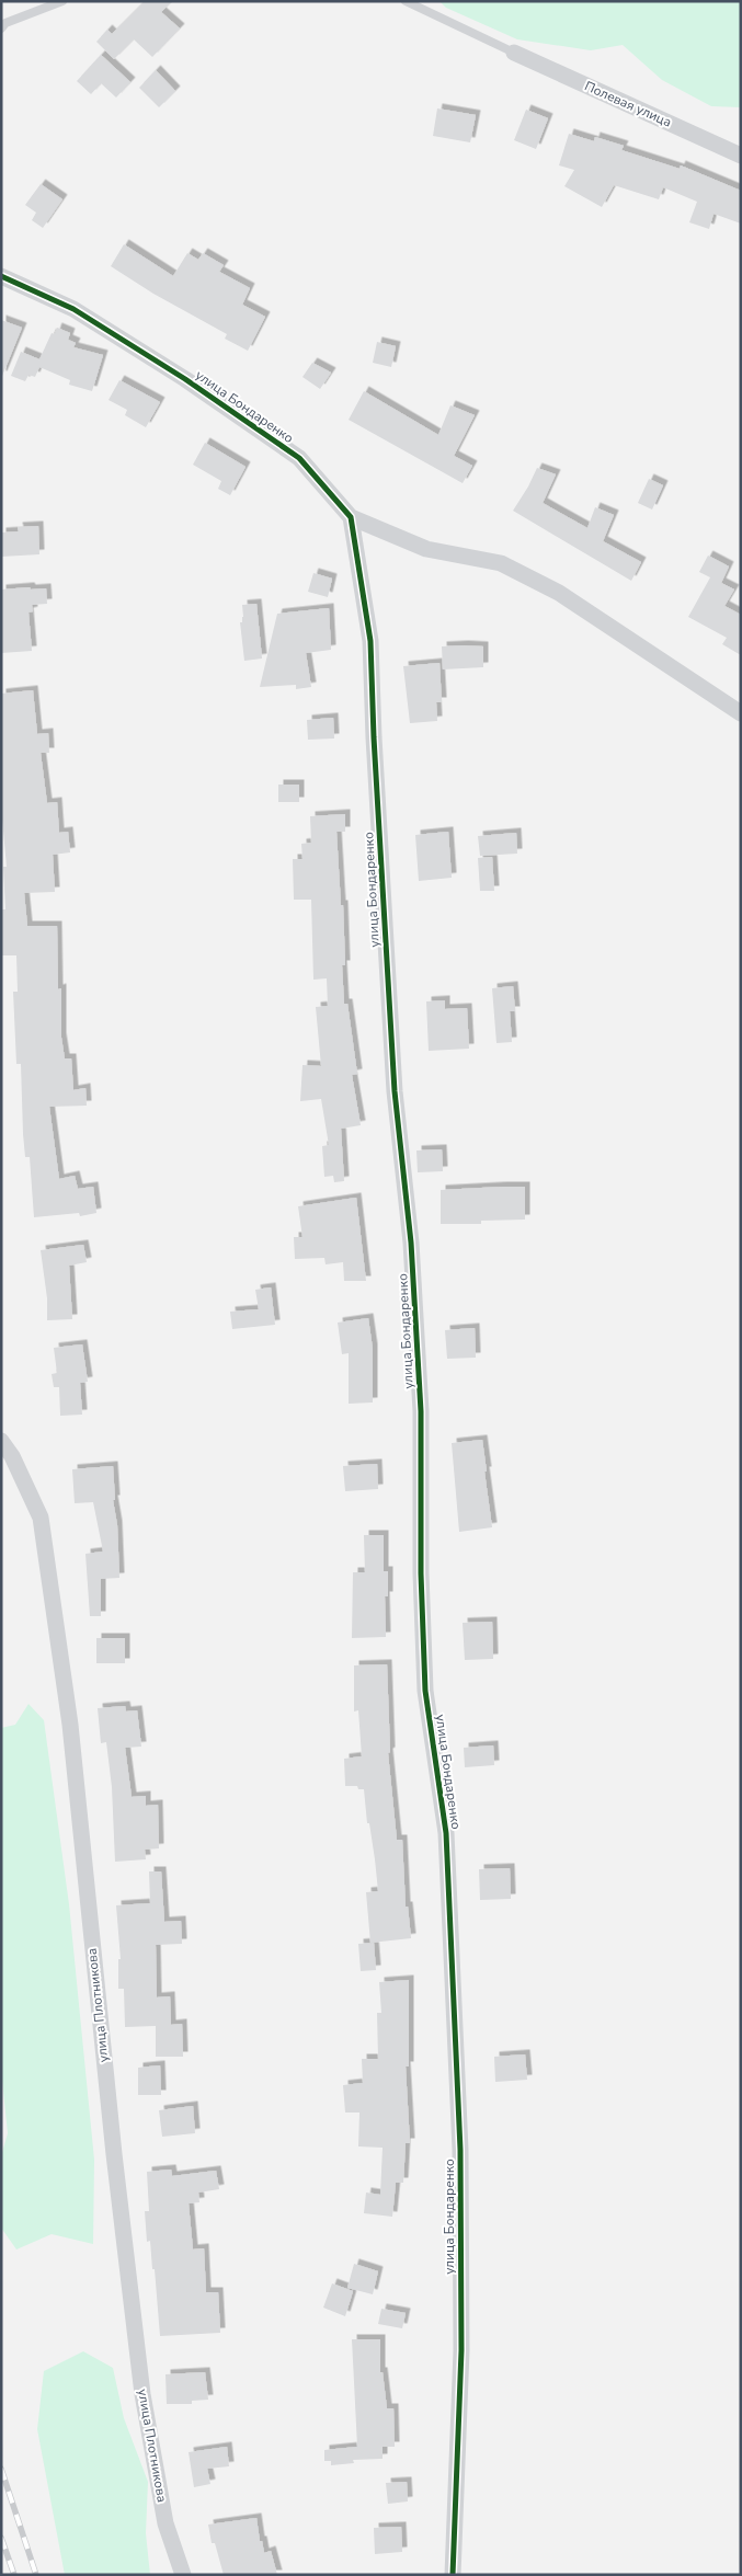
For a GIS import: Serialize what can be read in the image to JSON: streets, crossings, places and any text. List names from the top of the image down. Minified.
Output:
{"streets":{"street":["Полевая улица","улица Бондаренко","улица Плотникова"]}}
